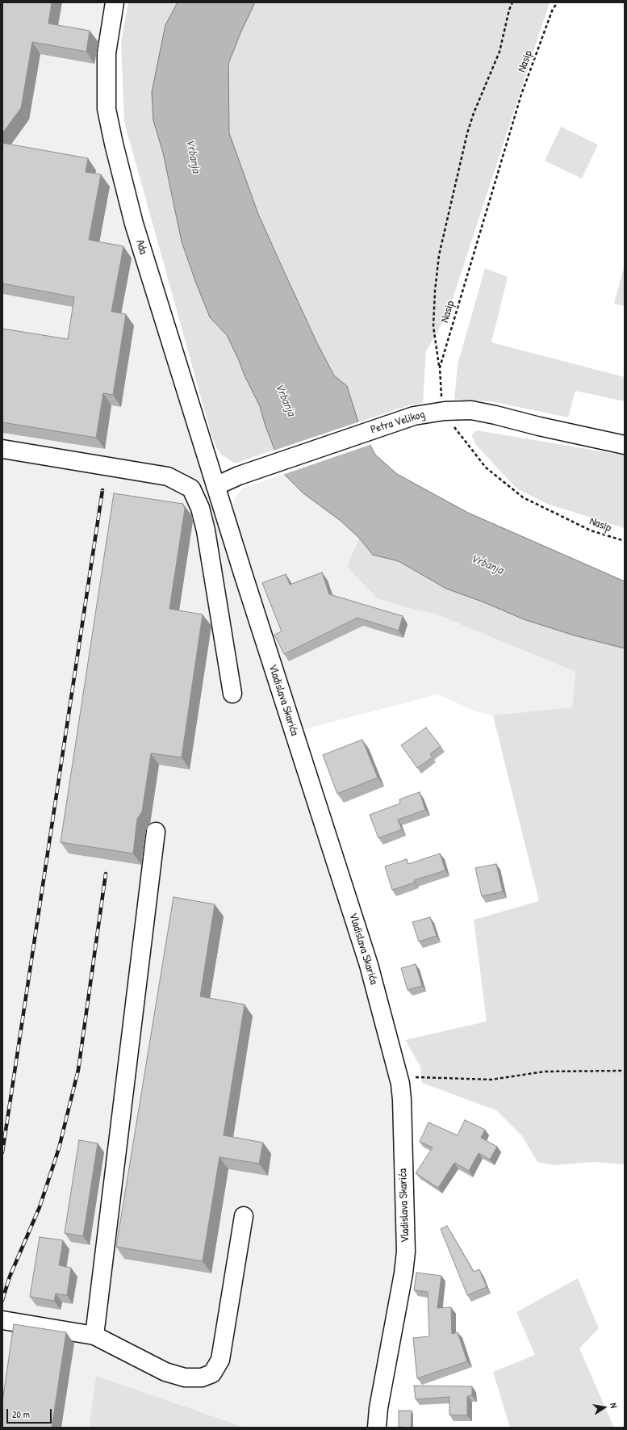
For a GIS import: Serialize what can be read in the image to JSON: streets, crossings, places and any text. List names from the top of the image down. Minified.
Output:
{"streets":{"street":["Ada","Petra Velikog","Vladislava Skarića"],"path":["Nasip"]},"crossings":[["Nasip","Petra Velikog"],["Ada","Petra Velikog"],["Ada","Vladislava Skarića"],["Petra Velikog","Vladislava Skarića"]],"water":["Vrbanja"],"scale_bar":"20 m","north":"right"}
